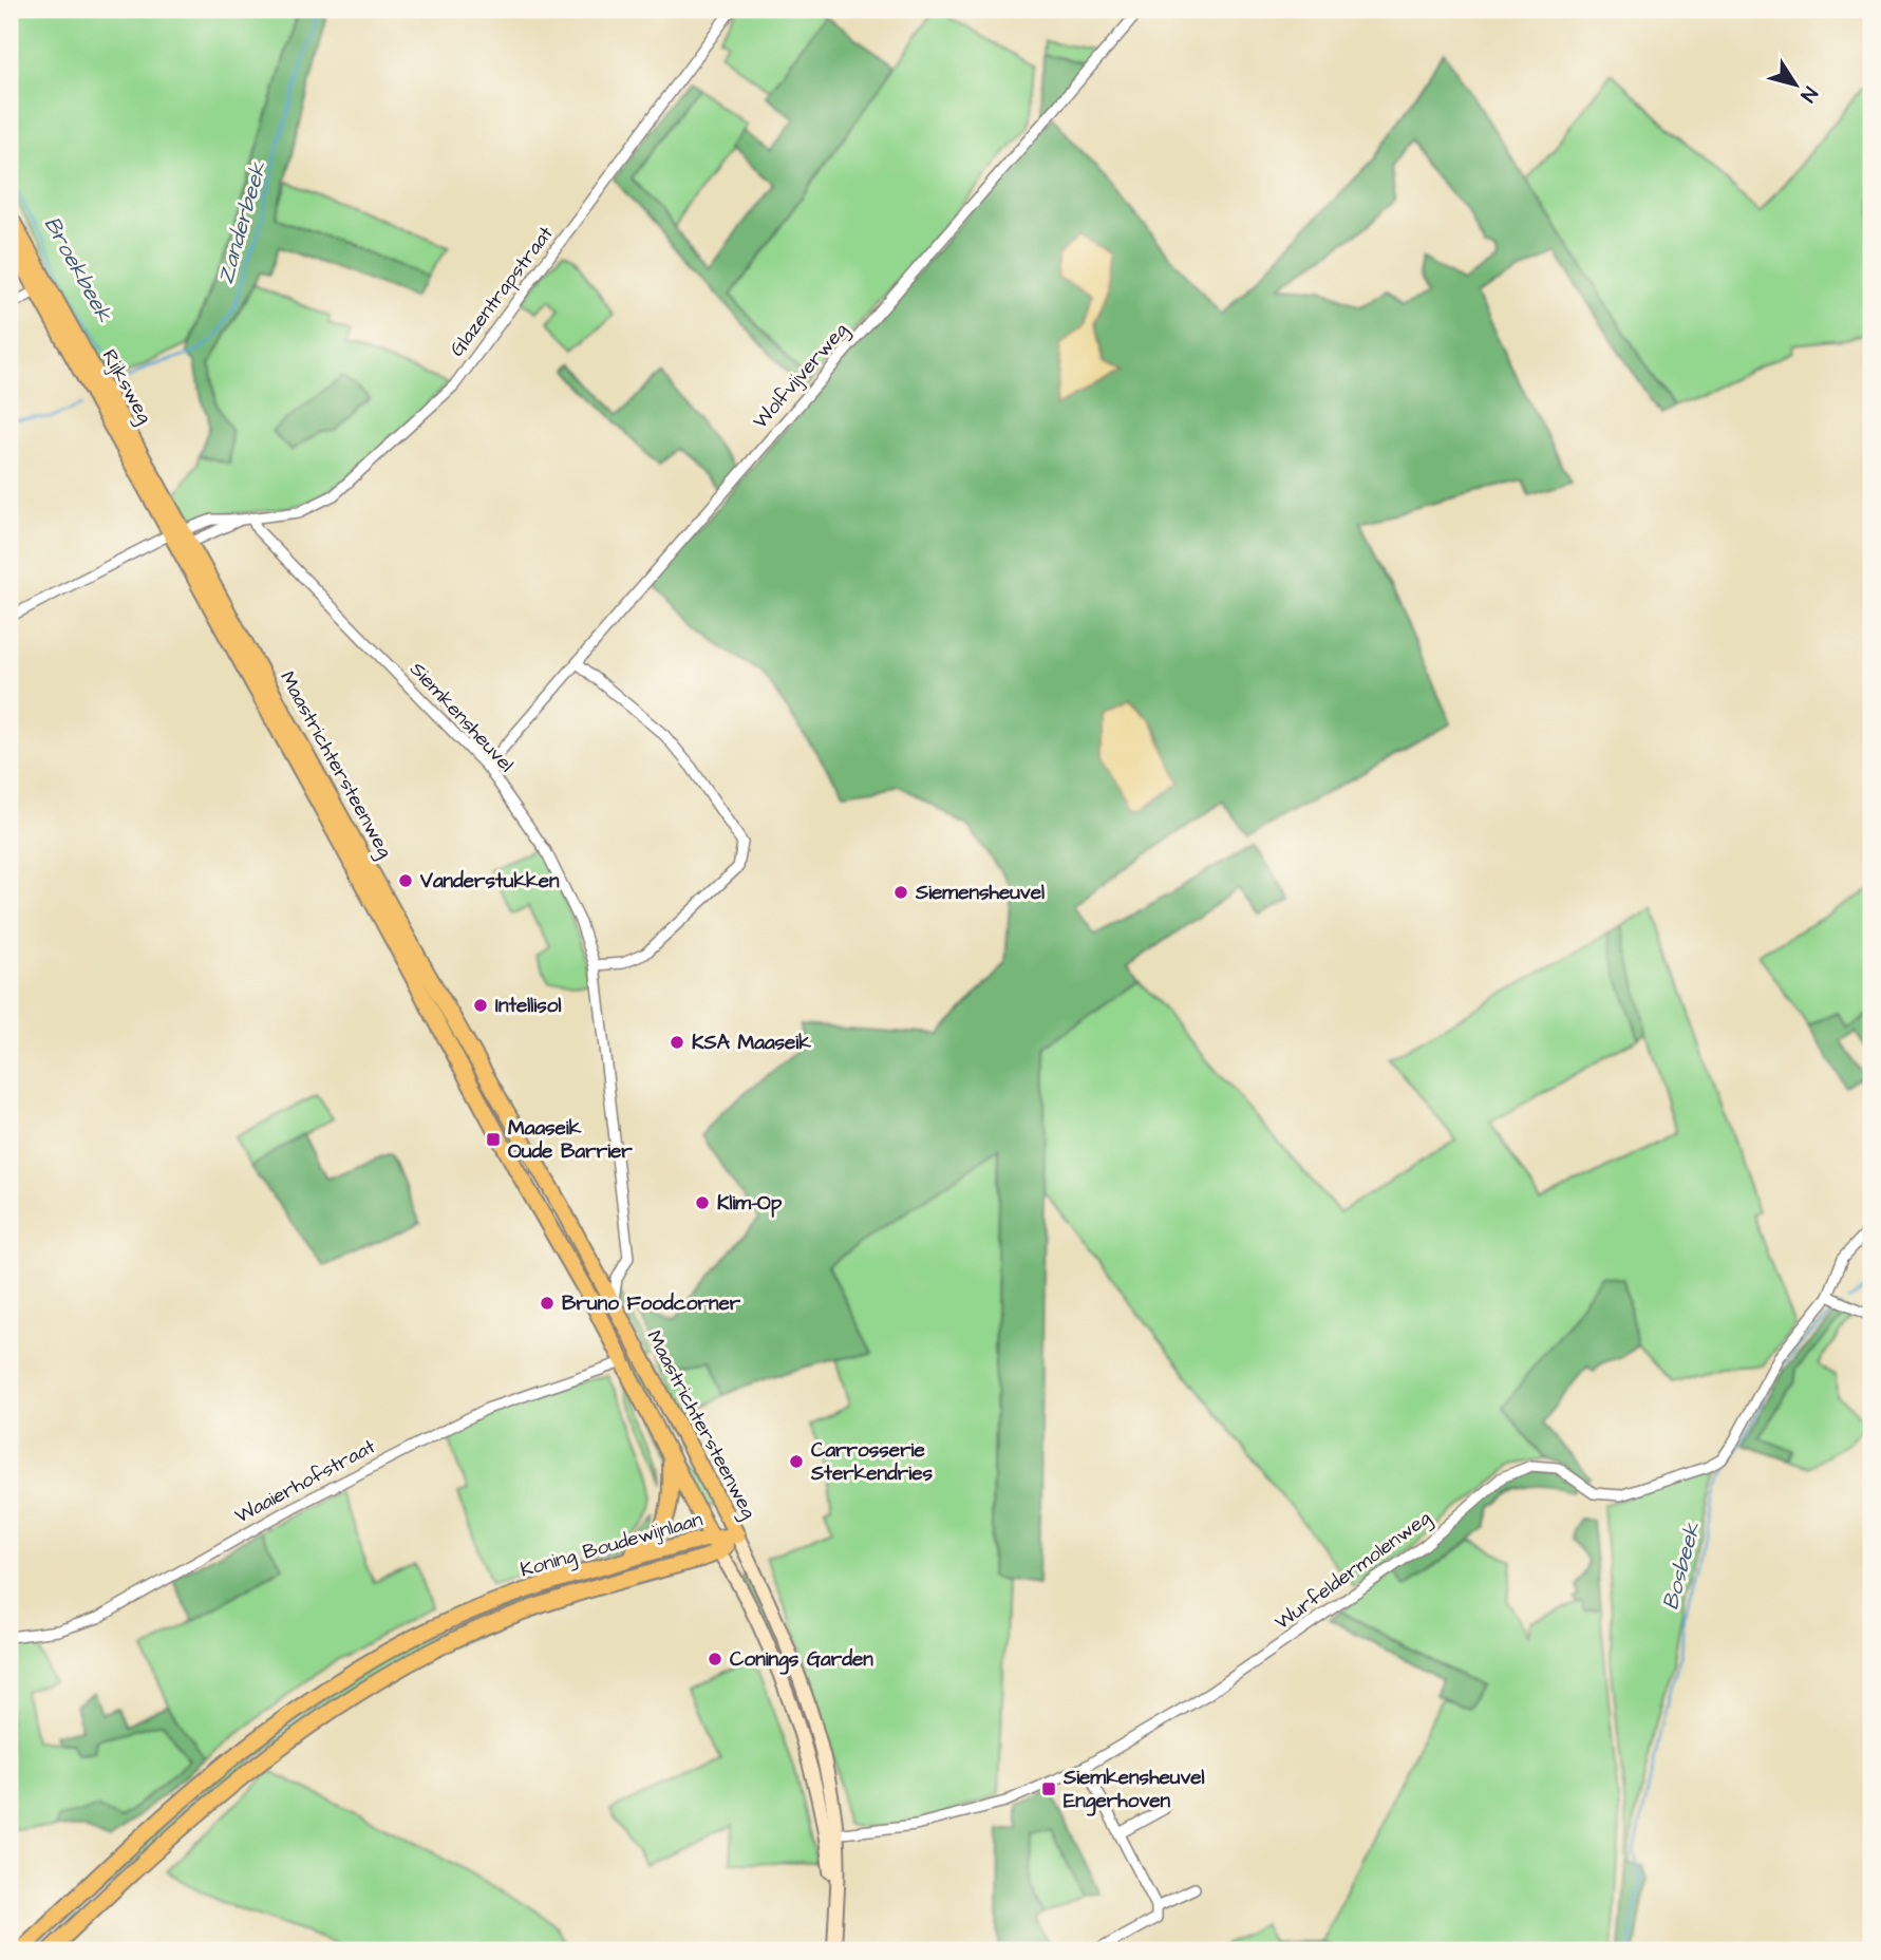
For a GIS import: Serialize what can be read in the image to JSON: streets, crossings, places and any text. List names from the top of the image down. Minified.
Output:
{"streets":{"main road":["Rijksweg","Maastrichtersteenweg","Koning Boudewijnlaan"],"street":["Glazentrapstraat","Wolfvijverweg","Siemkensheuvel","Waaierhofstraat","Wurfeldermolenweg"]},"crossings":[["Glazentrapstraat","Siemkensheuvel"],["Glazentrapstraat","Maastrichtersteenweg"],["Wolfvijverweg","Siemkensheuvel"],["Rijksweg","Maastrichtersteenweg"],["Siemkensheuvel","Maastrichtersteenweg"],["Maastrichtersteenweg","Waaierhofstraat"],["Maastrichtersteenweg","Koning Boudewijnlaan"],["Maastrichtersteenweg","Wurfeldermolenweg"]],"water":["Zanderbeek","Broekbeek","Bosbeek"],"places":{"other":["Vanderstukken","Siemensheuvel","Intellisol","KSA Maaseik","Klim-Op","Bruno Foodcorner","Carrosserie Sterkendries","Conings Garden"],"transit":["Maaseik Oude Barrier","Siemkensheuvel Engerhoven"]},"north":"bottom right"}
